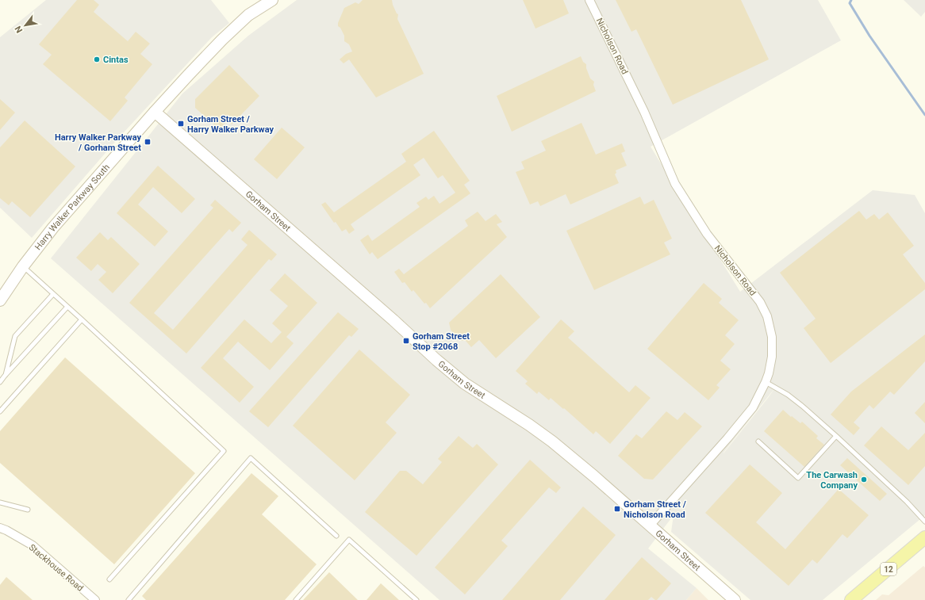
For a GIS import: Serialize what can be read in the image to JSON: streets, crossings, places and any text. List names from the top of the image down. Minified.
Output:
{"streets":{"main road":["12"],"street":["Nicholson Road","Harry Walker Parkway South","Gorham Street","Stackhouse Road"]},"crossings":[["Nicholson Road","Gorham Street"],["Harry Walker Parkway South","Gorham Street"]],"places":{"other":["Cintas","The Carwash Company"],"transit":["Gorham Street / Harry Walker Parkway","Harry Walker Parkway / Gorham Street","Gorham Street Stop #2068","Gorham Street / Nicholson Road"]},"north":"bottom left"}
